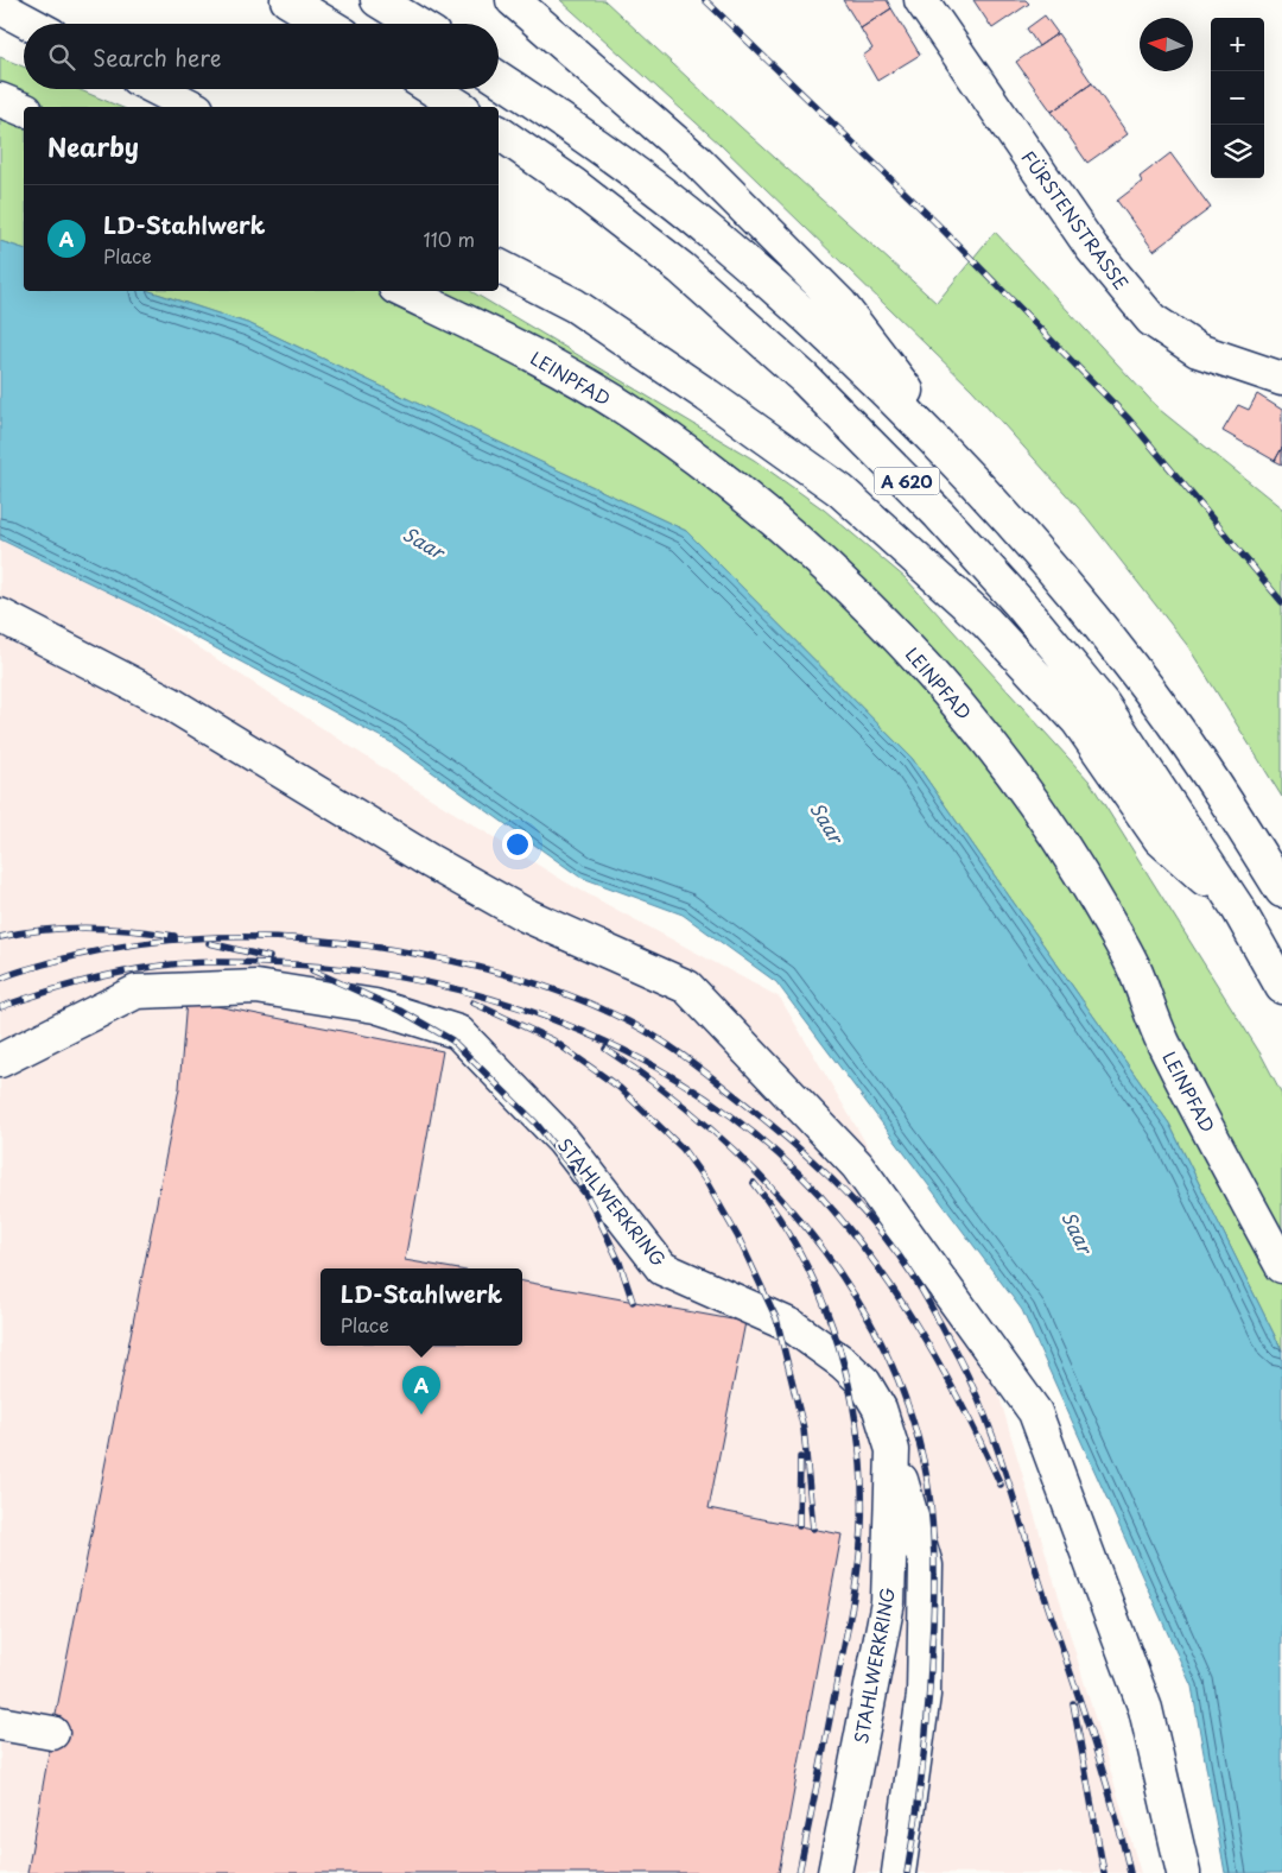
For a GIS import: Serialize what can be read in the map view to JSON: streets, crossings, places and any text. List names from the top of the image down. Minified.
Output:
{"streets":{"main road":["FÜRSTENSTRASSE","LEINPFAD","A 620","STAHLWERKRING"]},"water":["Saar"],"north":"left","page":{"map_buttons":["+","−"],"search":"Search here","heading":"Nearby","list":[{"mark":"A","name":"LD-Stahlwerk","note":"Place","value":"110 m"}],"popup":["LD-Stahlwerk","Place"],"pins":"A"}}
